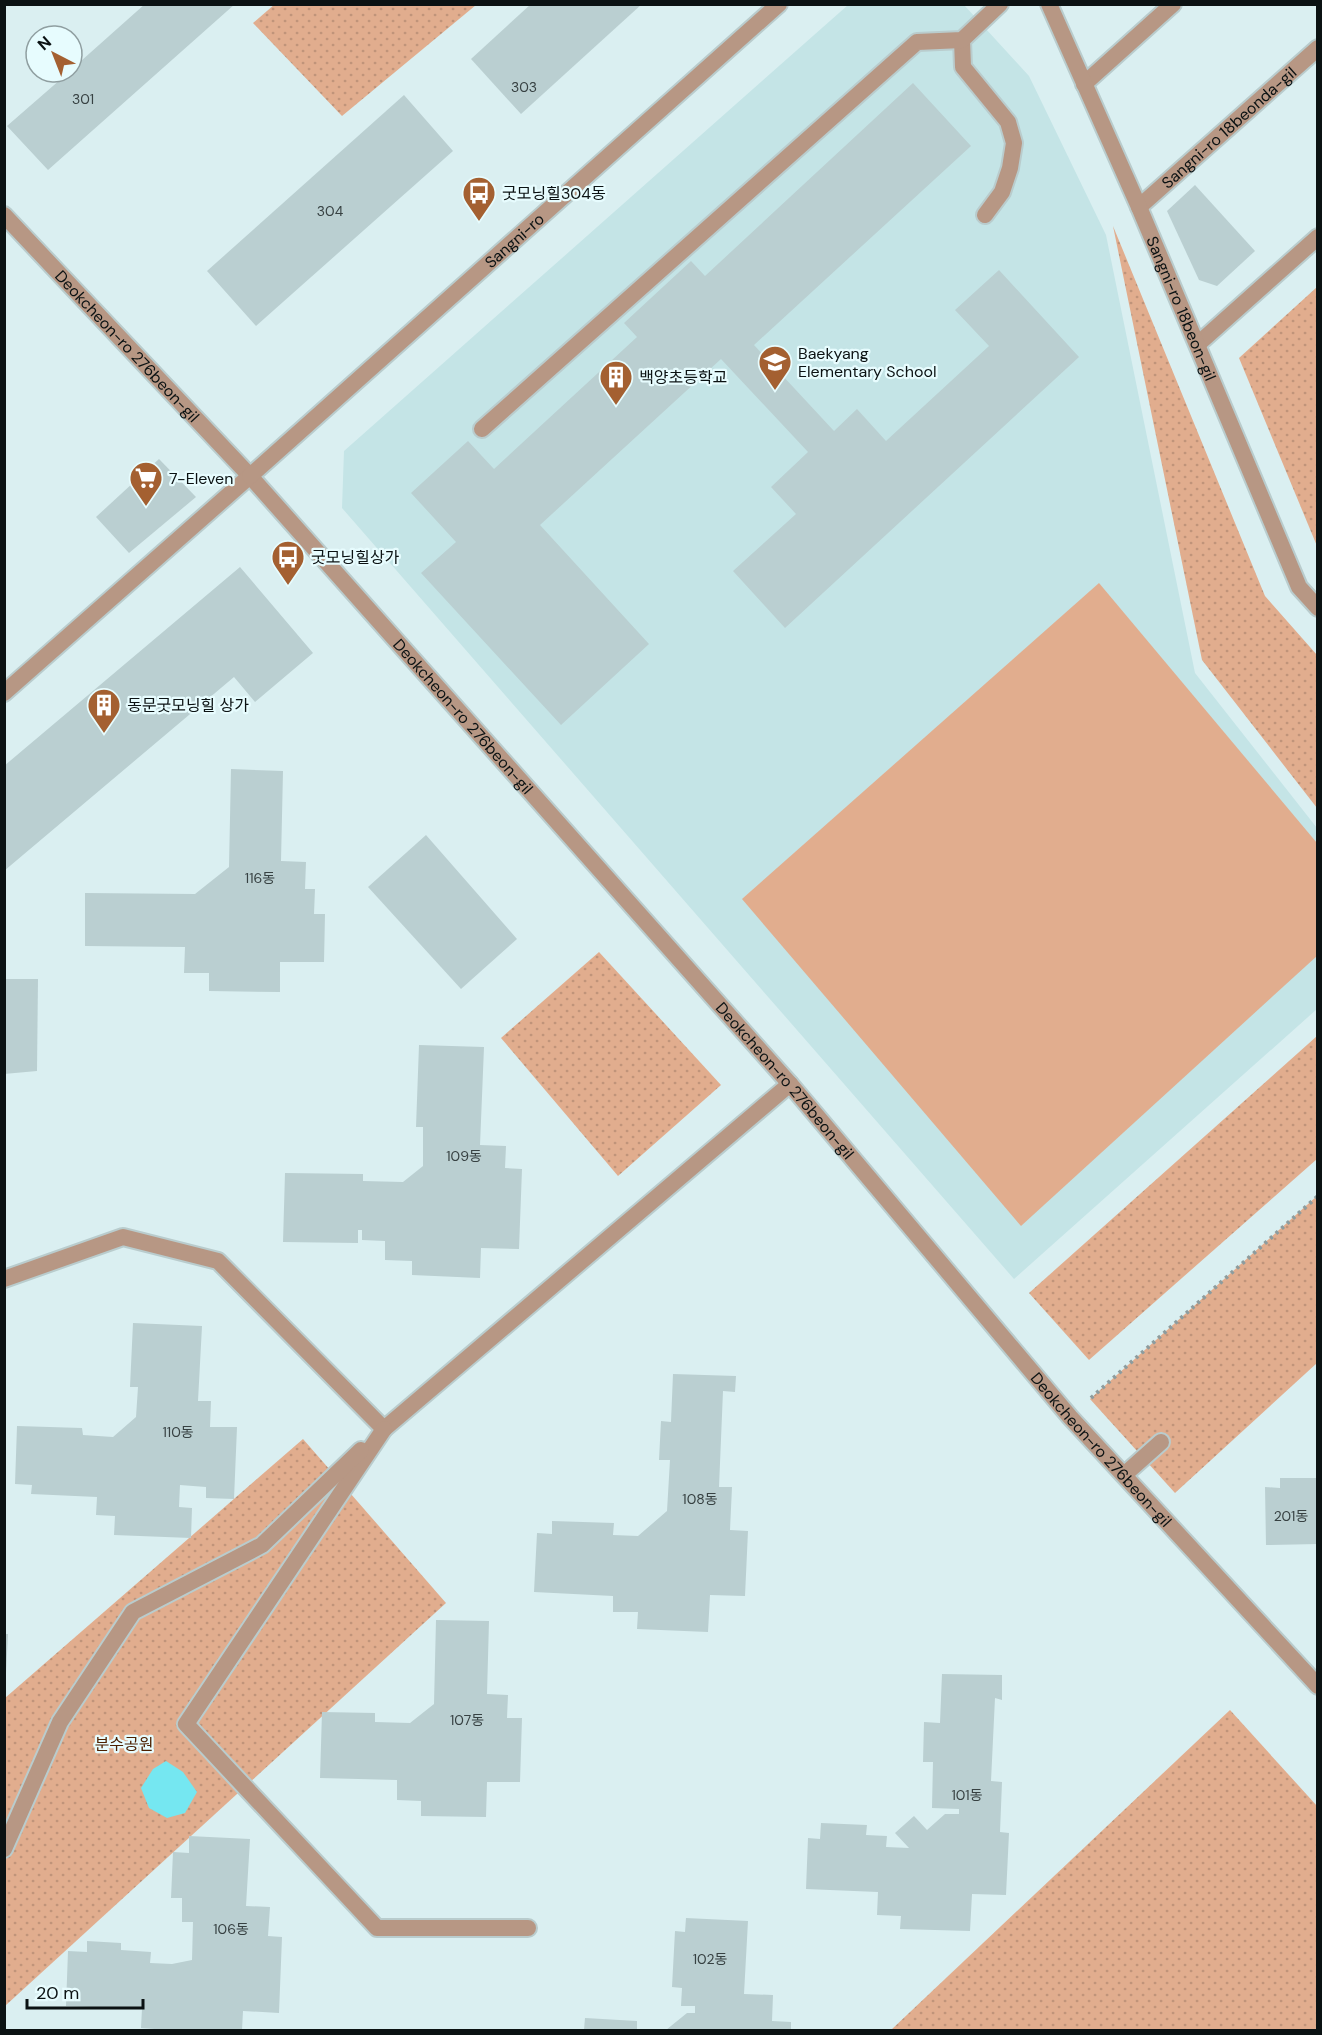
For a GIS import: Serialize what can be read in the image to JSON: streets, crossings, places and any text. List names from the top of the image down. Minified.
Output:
{"streets":{"street":["Sangni-ro 18beonda-gil","Sangni-ro","Sangni-ro 18beon-gil","Deokcheon-ro 276beon-gil"]},"crossings":[["Sangni-ro 18beonda-gil","Sangni-ro 18beon-gil"],["Sangni-ro","Deokcheon-ro 276beon-gil"]],"parks":["분수공원"],"places":{"bus stop":["굿모닝힐304동","굿모닝힐상가"],"school or university":["Baekyang Elementary School"],"building":["백양초등학교","동문굿모닝힐 상가"],"supermarket":["7-Eleven"]},"house_numbers":["303","301","304","116동","109동","110동","108동","201동","107동","101동","106동","102동"],"scale_bar":"20 m","north":"top left"}
